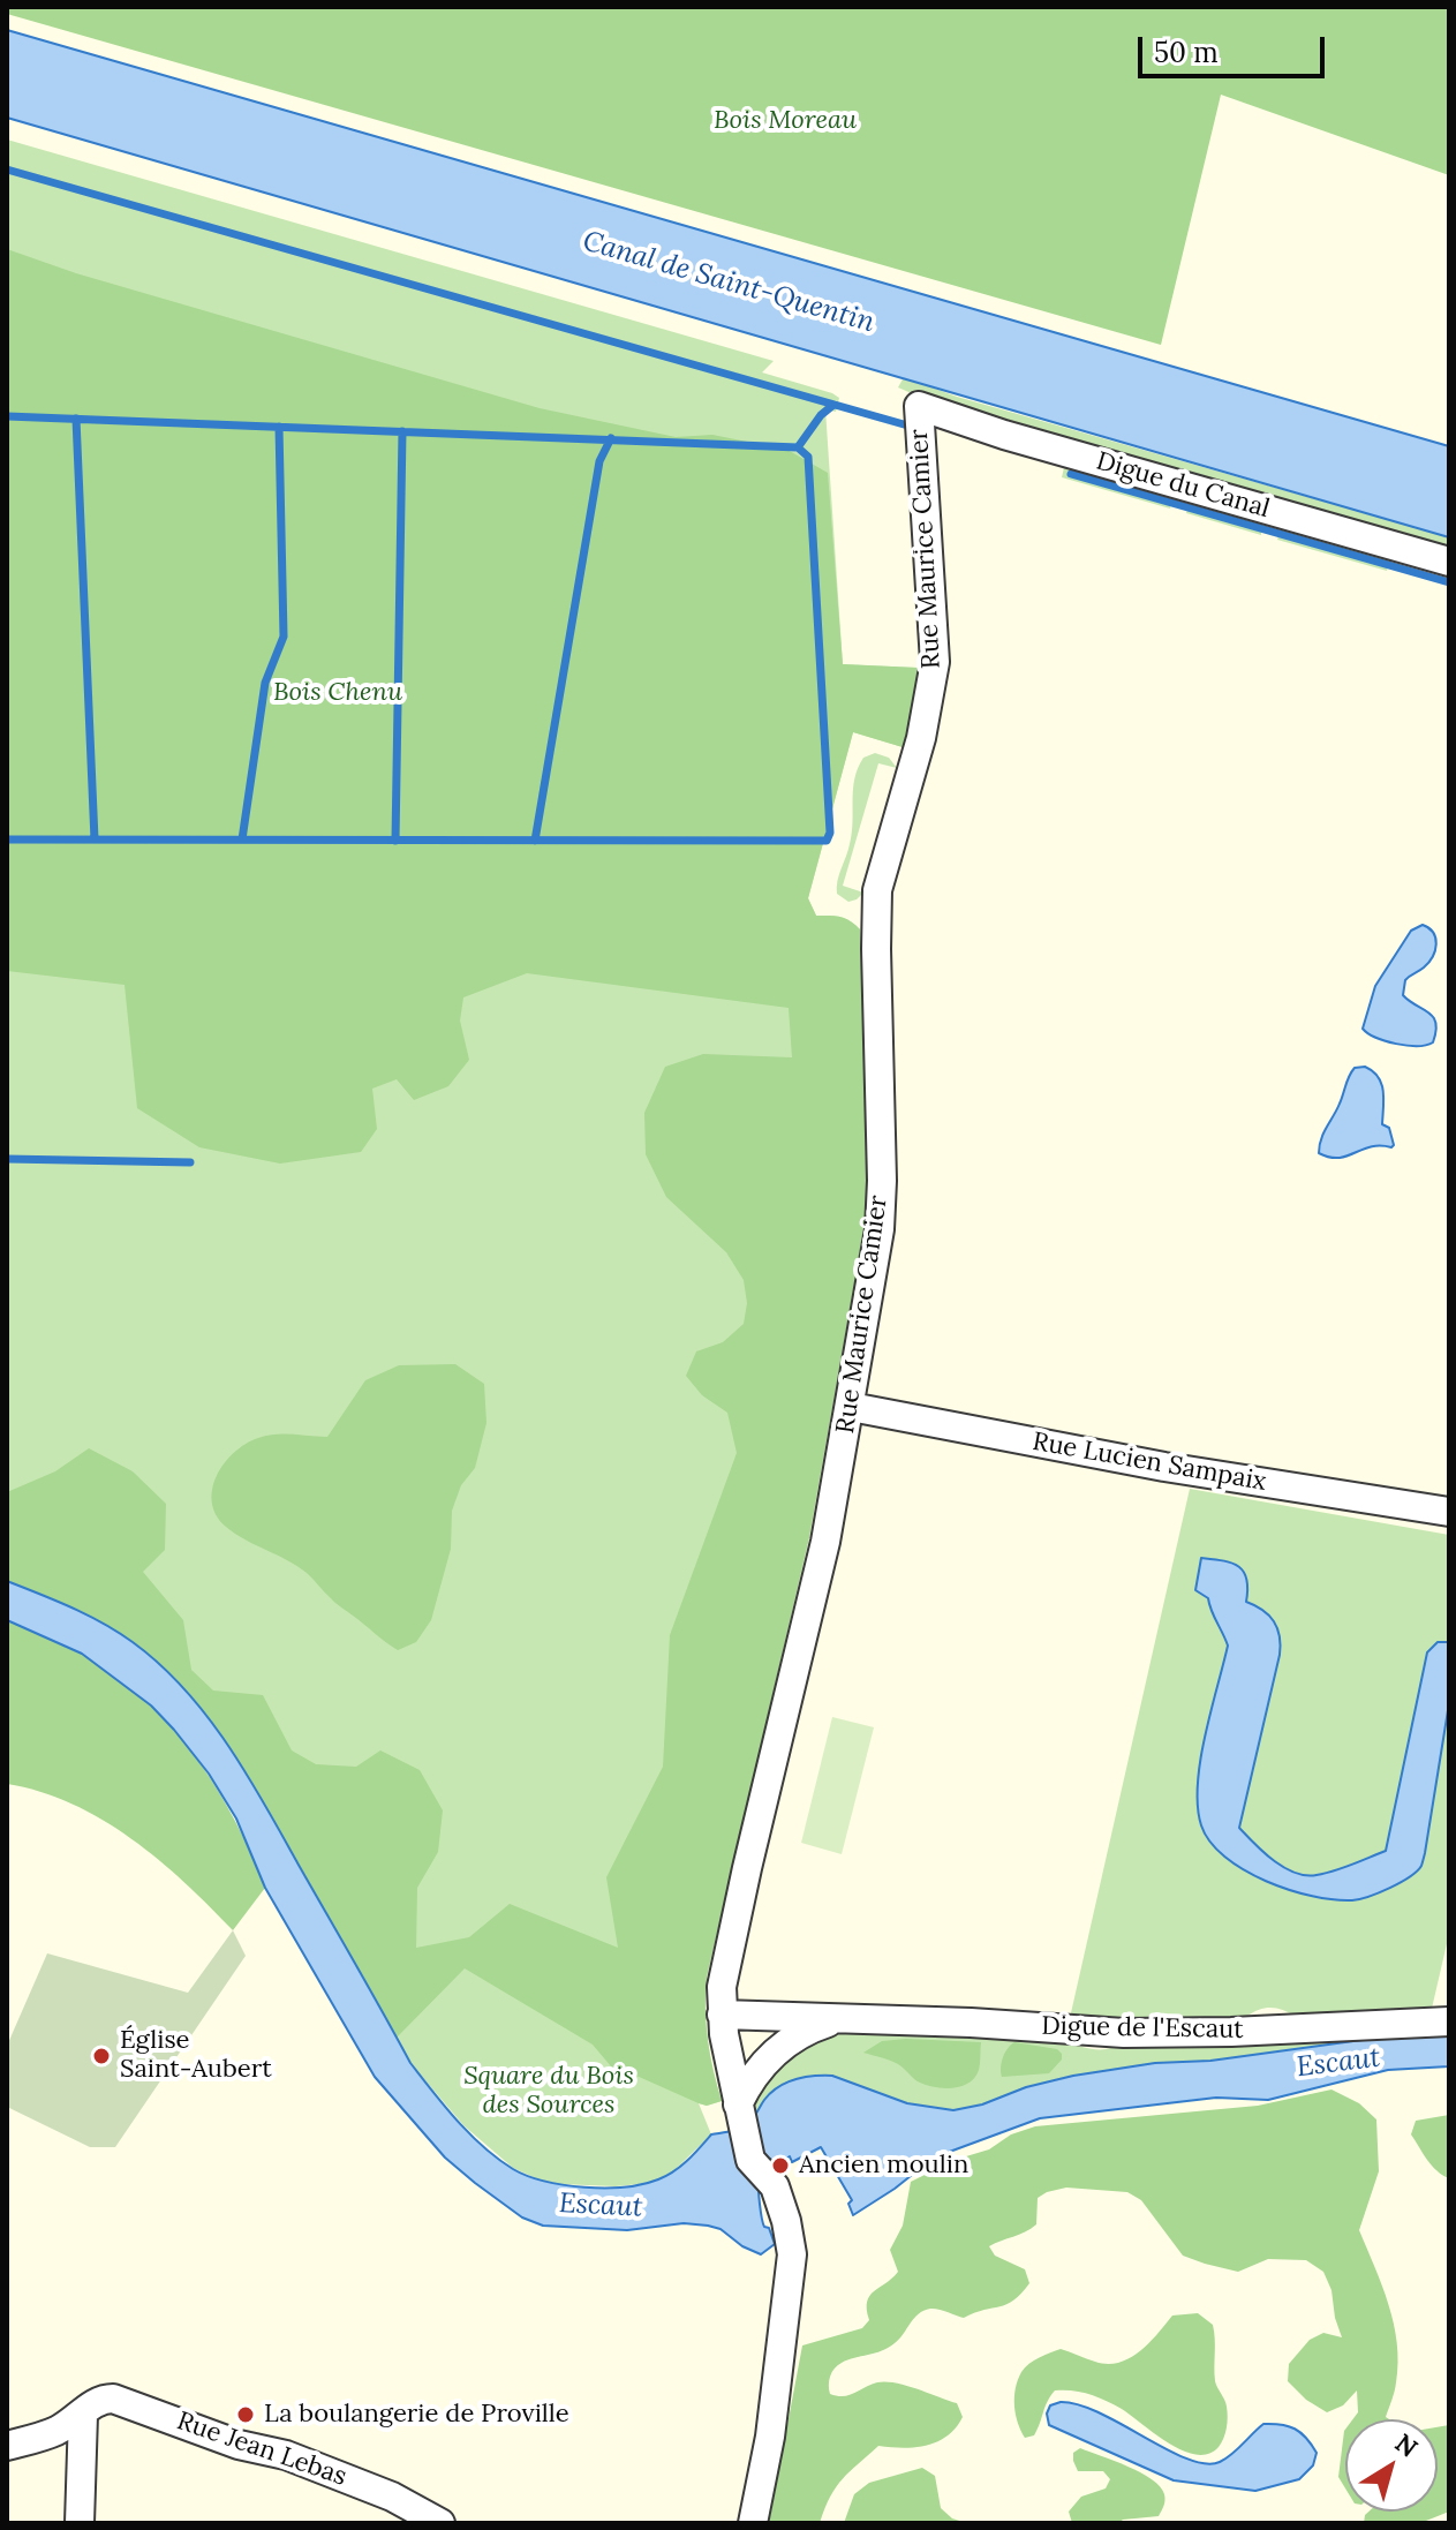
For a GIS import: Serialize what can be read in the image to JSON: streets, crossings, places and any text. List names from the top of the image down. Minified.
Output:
{"streets":{"street":["Digue du Canal","Rue Maurice Camier","Rue Lucien Sampaix","Digue de l'Escaut","Rue Jean Lebas"]},"crossings":[["Digue du Canal","Rue Maurice Camier"],["Rue Maurice Camier","Rue Lucien Sampaix"],["Rue Maurice Camier","Digue de l'Escaut"]],"water":["Canal de Saint-Quentin","Escaut"],"parks":["Bois Moreau","Bois Chenu","Square du Bois des Sources"],"places":["Église Saint-Aubert","Ancien moulin","La boulangerie de Proville"],"scale_bar":"50 m","north":"top right"}
